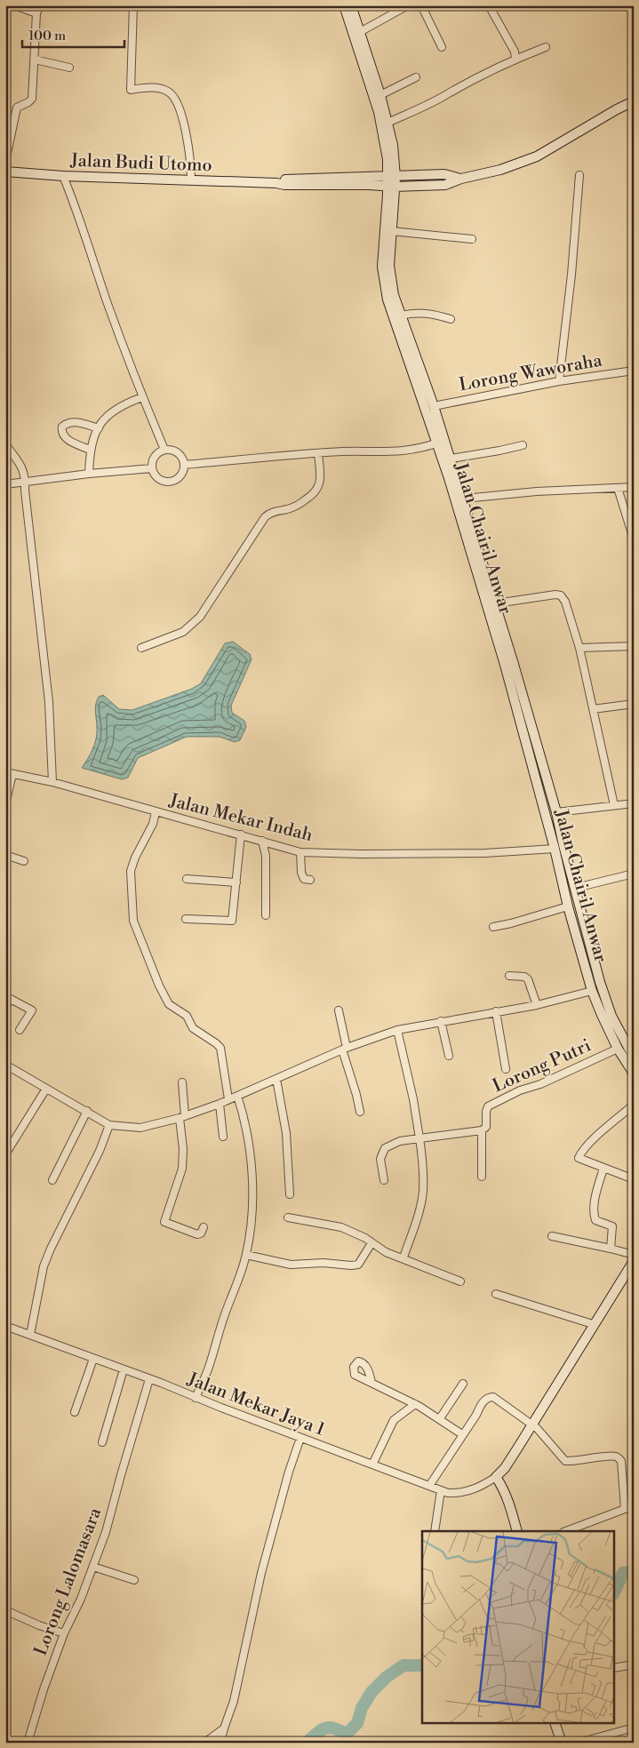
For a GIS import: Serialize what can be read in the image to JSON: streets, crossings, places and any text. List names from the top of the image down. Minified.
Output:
{"streets":{"main road":["Jalan Budi Utomo","Jalan Chairil Anwar"],"street":["Lorong Waworaha","Jalan Mekar Indah","Lorong Putri","Jalan Mekar Jaya 1","Lorong Lalomasara"]},"crossings":[["Jalan Budi Utomo","Jalan Chairil Anwar"],["Lorong Waworaha","Jalan Chairil Anwar"],["Jalan Chairil Anwar","Jalan Mekar Indah"],["Jalan Chairil Anwar","Lorong Putri"],["Jalan Mekar Jaya 1","Lorong Lalomasara"]],"scale_bar":"100 m"}
